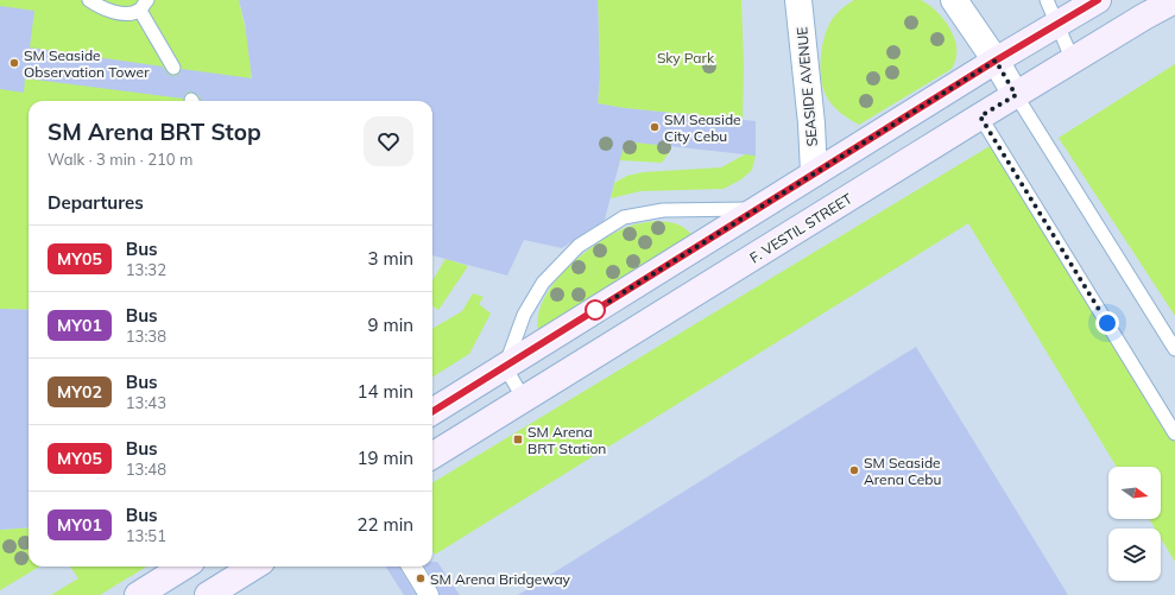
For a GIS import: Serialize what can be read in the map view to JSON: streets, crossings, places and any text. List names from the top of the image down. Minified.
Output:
{"streets":{"main road":["F. VESTIL STREET"],"street":["SEASIDE AVENUE"]},"parks":["Sky Park"],"places":{"other":["SM Seaside Observation Tower","SM Seaside City Cebu","SM Seaside Arena Cebu","SM Arena Bridgeway"],"transit":["SM Arena BRT Station"]},"lines":["bus line MY05"],"north":"right","page":{"heading":[["SM Arena BRT Stop","Walk · 3 min · 210 m"],"Departures"],"list":[{"mark":"MY05","name":"Bus","note":"13:32","value":"3 min"},{"mark":"MY01","name":"Bus","note":"13:38","value":"9 min"},{"mark":"MY02","name":"Bus","note":"13:43","value":"14 min"},{"mark":"MY05","name":"Bus","note":"13:48","value":"19 min"},{"mark":"MY01","name":"Bus","note":"13:51","value":"22 min"}]}}
